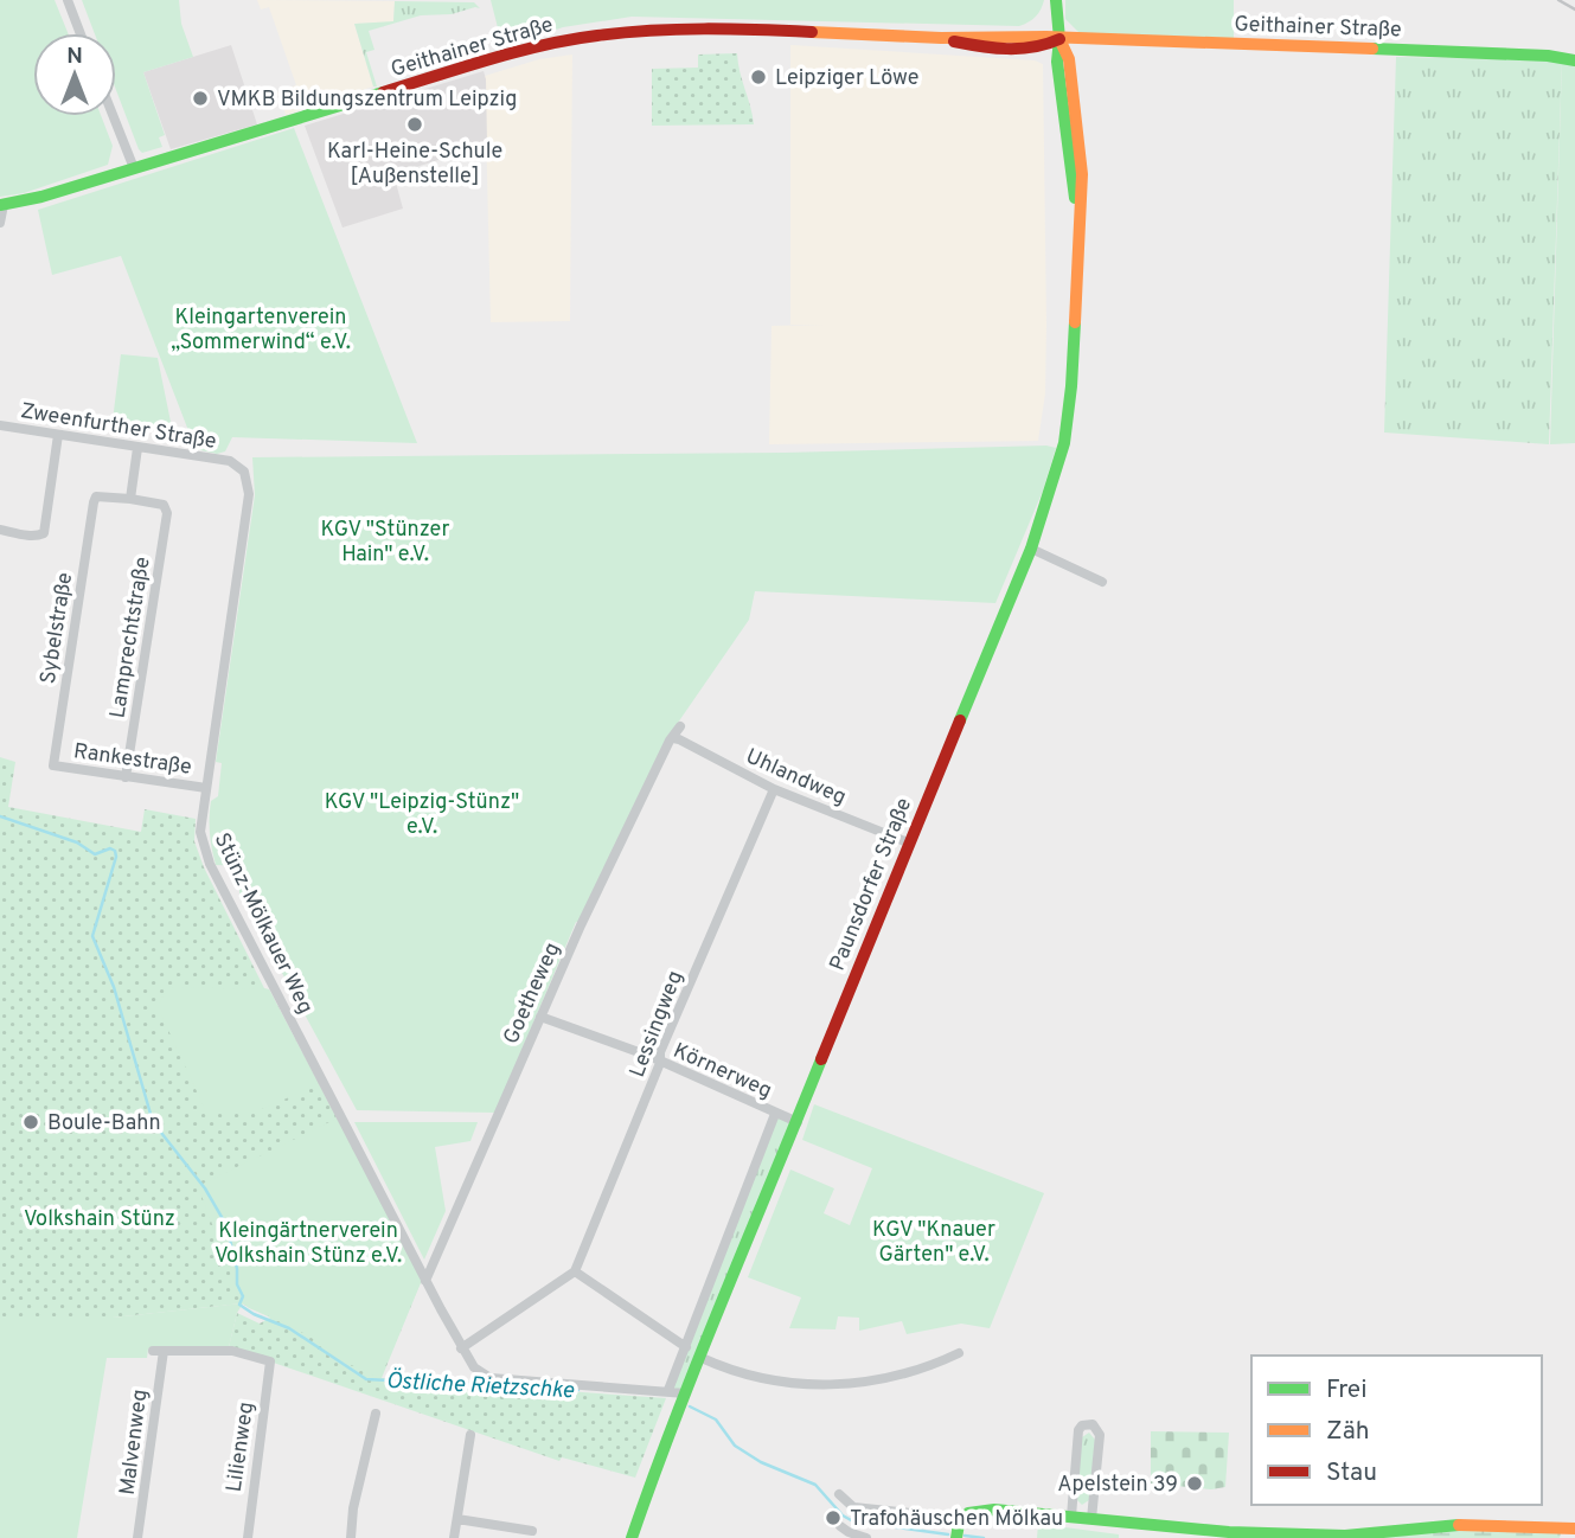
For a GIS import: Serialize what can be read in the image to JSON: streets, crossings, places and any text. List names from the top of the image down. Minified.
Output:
{"streets":{"main road":["Geithainer Straße","Paunsdorfer Straße"],"street":["Zweenfurther Straße","Sybelstraße","Lamprechtstraße","Rankestraße","Uhlandweg","Stünz-Mölkauer Weg","Goetheweg","Lessingweg","Körnerweg","Malvenweg","Lilienweg"]},"crossings":[["Geithainer Straße","Paunsdorfer Straße"],["Zweenfurther Straße","Stünz-Mölkauer Weg"],["Sybelstraße","Lamprechtstraße"],["Sybelstraße","Rankestraße"],["Lamprechtstraße","Rankestraße"],["Rankestraße","Stünz-Mölkauer Weg"],["Uhlandweg","Paunsdorfer Straße"],["Uhlandweg","Goetheweg"],["Uhlandweg","Lessingweg"],["Paunsdorfer Straße","Stünz-Mölkauer Weg"],["Paunsdorfer Straße","Körnerweg"],["Stünz-Mölkauer Weg","Goetheweg"],["Goetheweg","Körnerweg"],["Lessingweg","Körnerweg"],["Malvenweg","Lilienweg"]],"water":["Östliche Rietzschke"],"parks":["Kleingartenverein „Sommerwind“ e.V.","KGV \"Stünzer Hain\" e.V.","KGV \"Leipzig-Stünz\" e.V.","Volkshain Stünz","KGV \"Knauer Gärten\" e.V.","Kleingärtnerverein Volkshain Stünz e.V."],"places":["Leipziger Löwe","VMKB Bildungszentrum Leipzig","Karl-Heine-Schule [Außenstelle]","Boule-Bahn","Apelstein 39","Trafohäuschen Mölkau"],"legend":["Frei","Zäh","Stau"],"north":"top"}
